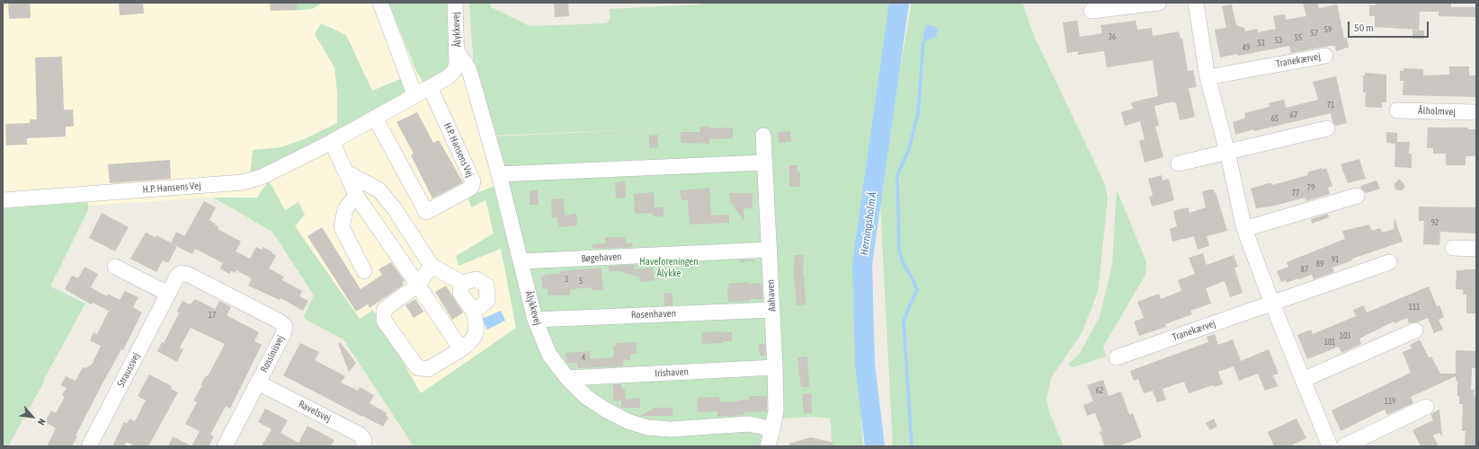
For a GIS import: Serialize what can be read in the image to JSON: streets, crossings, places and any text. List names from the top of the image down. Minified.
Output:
{"streets":{"street":["Ålykkevej","Tranekærvej","Ålholmvej","H.P. Hansens Vej","Bøgehaven","Aahaven","Rosenhaven","Rossinisvej","Straussvej","Irishaven","Ravelsvej"]},"crossings":[["Ålykkevej","H.P. Hansens Vej"],["Ålykkevej","Bøgehaven"],["Ålykkevej","Aahaven"],["Ålykkevej","Rosenhaven"],["Ålykkevej","Irishaven"],["Bøgehaven","Aahaven"],["Aahaven","Rosenhaven"],["Aahaven","Irishaven"],["Rossinisvej","Straussvej"],["Rossinisvej","Ravelsvej"]],"water":["Herningsholm Å"],"parks":["Haveforeningen Ålykke"],"house_numbers":["59","57","36","55","53","51","49","71","67","65","79","77","92","91","89","87","3","5","111","17","103","101","4","62","119"],"scale_bar":"50 m","north":"bottom right"}
